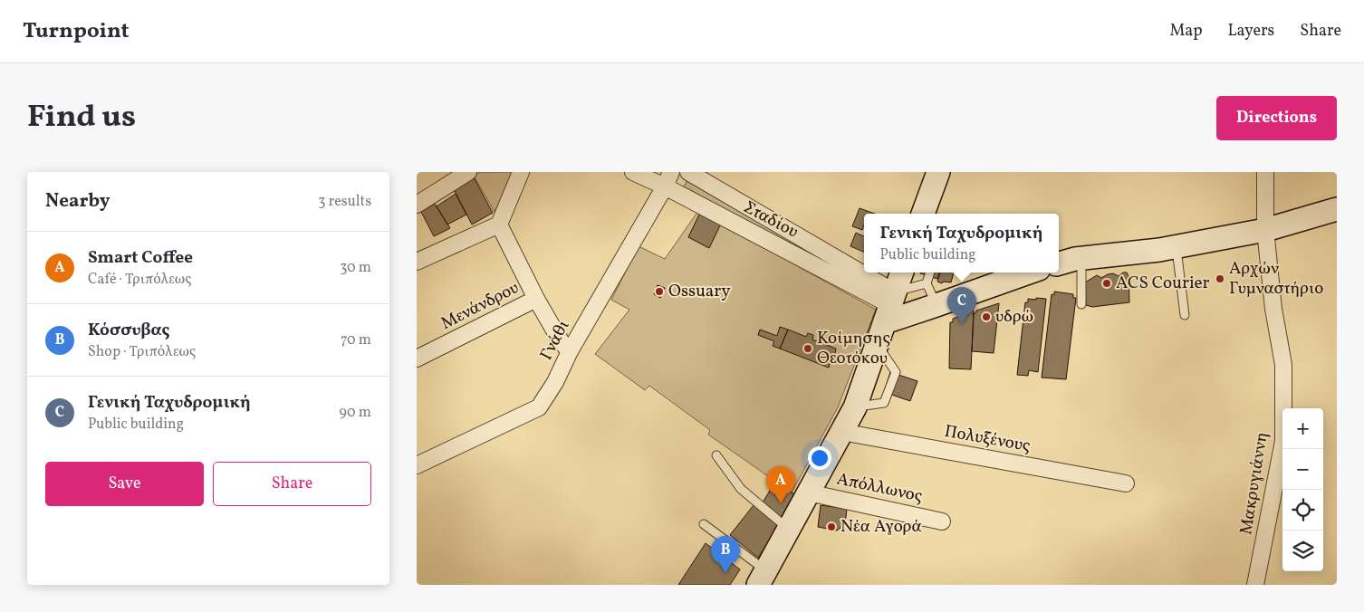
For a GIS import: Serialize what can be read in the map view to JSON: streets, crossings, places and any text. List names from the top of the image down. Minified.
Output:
{"streets":{"street":["Σταδίου","Μενάνδρου","Γνάθι","Πολυξένους","Μακρυγιάννη","Απόλλωνος"]},"crossings":[["Σταδίου","Γνάθι"]],"places":["Αρχών Γυμναστήριο","ACS Courier","Ossuary","υδρώ","Κοίμησης Θεοτόκου","Νέα Αγορά"],"page":{"header":"Turnpoint","nav":["Map","Layers","Share"],"title":"Find us","buttons":["Directions",["Save","Share"]],"heading":["Nearby","3 results"],"popup":["Γενική Ταχυδρομική","Public building"],"list":[{"mark":"A","name":"Smart Coffee","note":"Café · Τριπόλεως","value":"30 m"},{"mark":"B","name":"Κόσσυβας","note":"Shop · Τριπόλεως","value":"70 m"},{"mark":"C","name":"Γενική Ταχυδρομική","note":"Public building","value":"90 m"}],"pins":["C","A","B"],"map_buttons":["+","−"]}}
